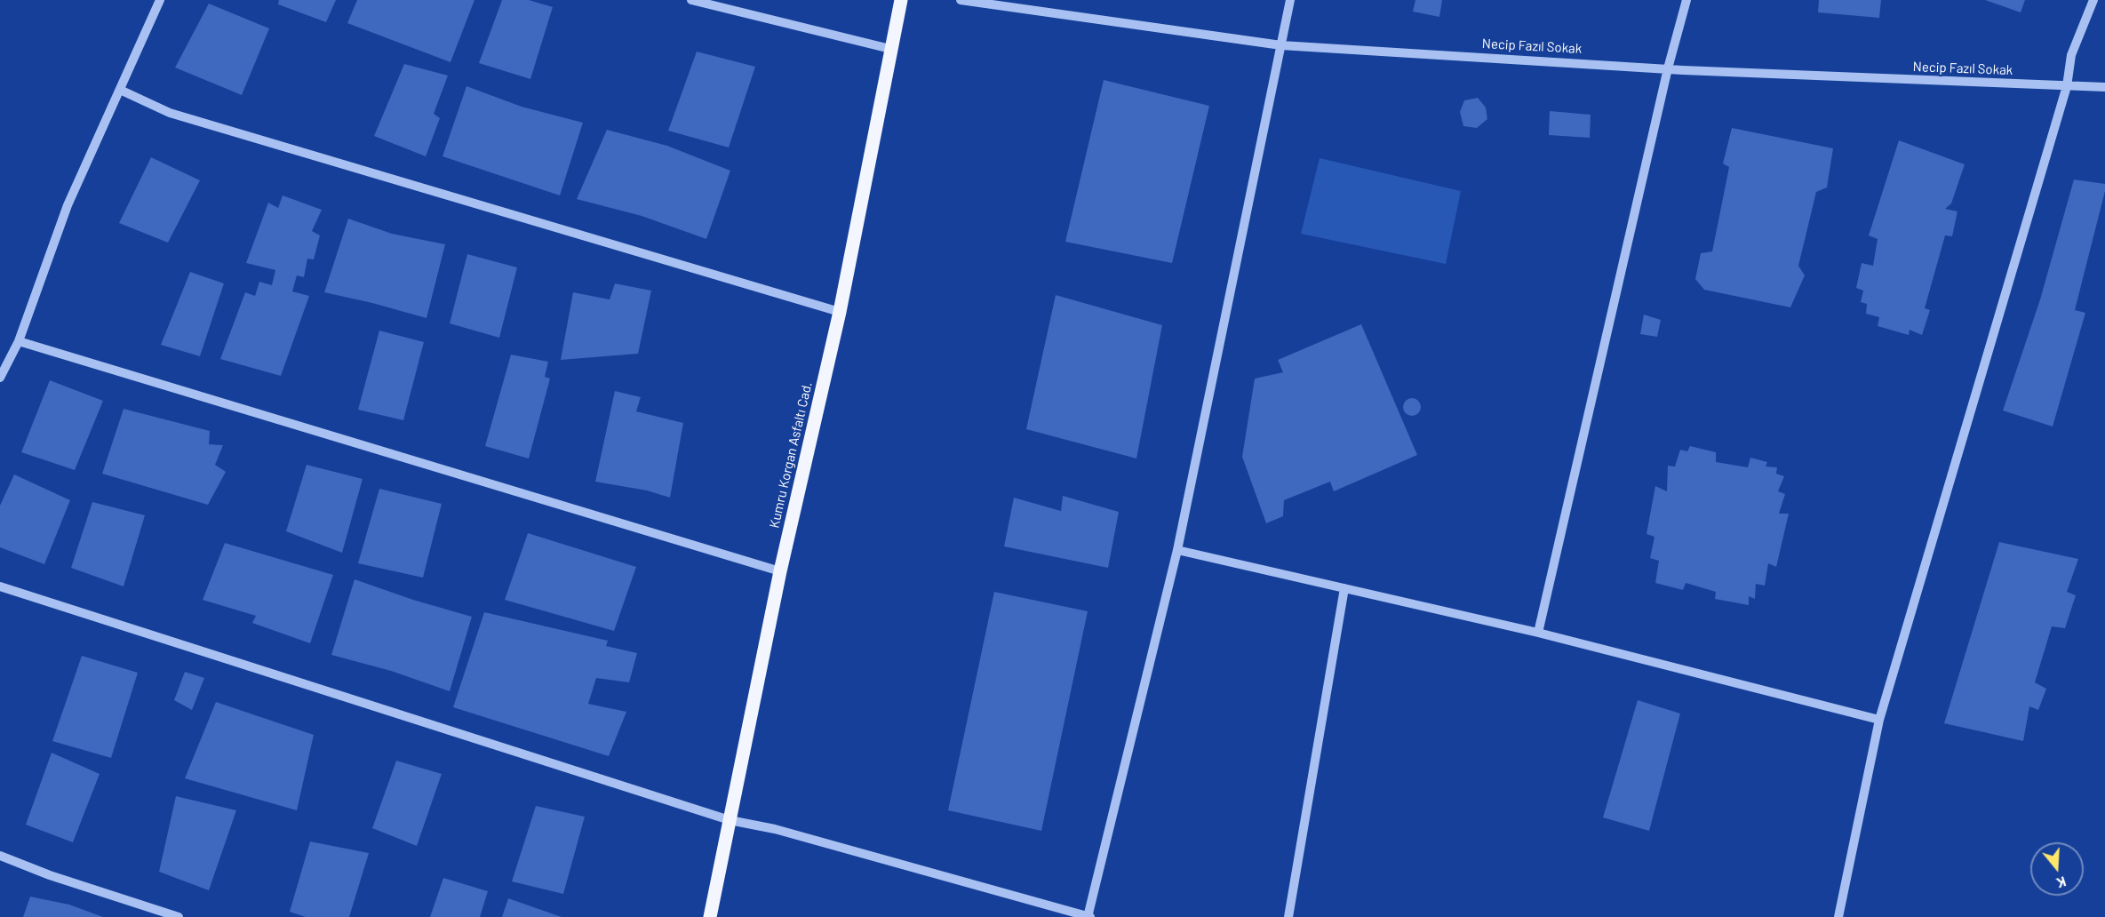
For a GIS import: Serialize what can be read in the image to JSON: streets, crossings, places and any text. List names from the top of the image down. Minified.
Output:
{"streets":{"main road":["Kumru Korgan Asfaltı Cad."],"street":["Necip Fazıl Sokak"]},"north":"bottom"}
